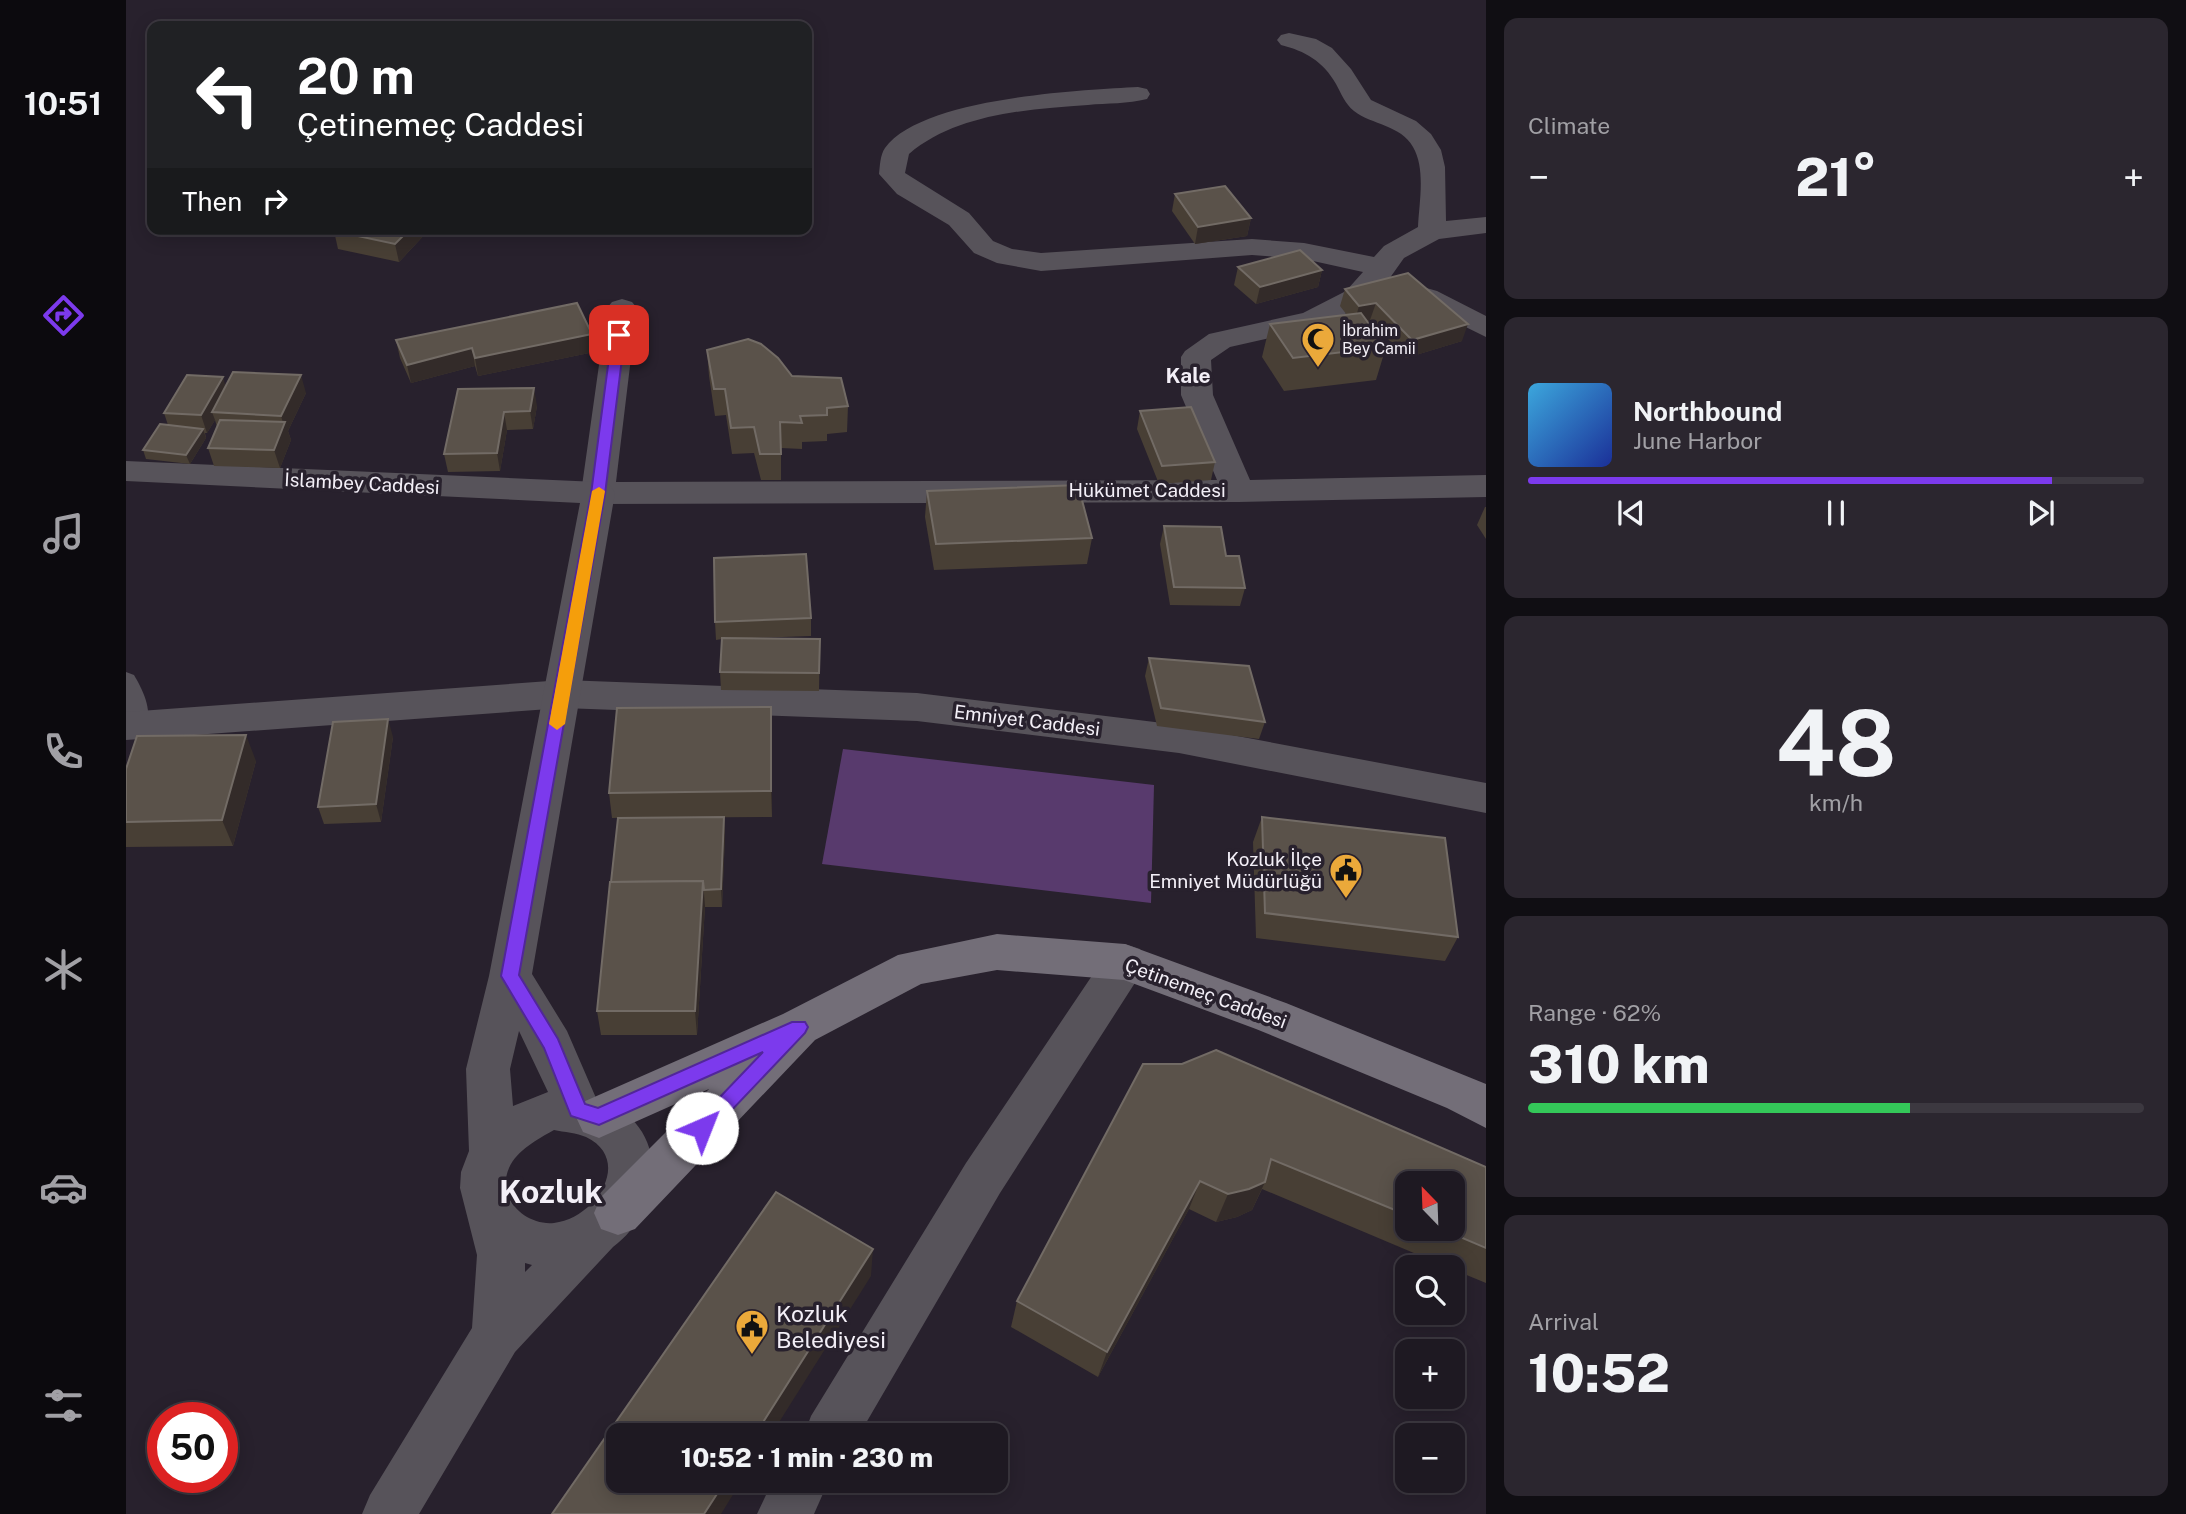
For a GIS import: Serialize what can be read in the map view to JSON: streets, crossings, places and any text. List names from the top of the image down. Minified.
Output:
{"streets":{"main road":["Çetinemeç Caddesi"],"street":["İslambey Caddesi","Hükümet Caddesi","Emniyet Caddesi"]},"crossings":[["İslambey Caddesi","Hükümet Caddesi"]],"districts":["Kale","Kozluk"],"places":{"mosque":["İbrahim Bey Camii"],"public building":["Kozluk İlçe Emniyet Müdürlüğü","Kozluk Belediyesi"]},"north":"top left","page":{"tabs":"10:51","tile":["Climate",["48","km/h"],["Range · 62%","310 km"],["Arrival","10:52"]],"turn":["20 m","Çetinemeç Caddesi"],"heat":["−","21°","+"],"then":"Then","song":["Northbound","June Harbor"],"map_buttons":["+","−"],"limit":"50","trip":"10:52 · 1 min · 230 m"}}
